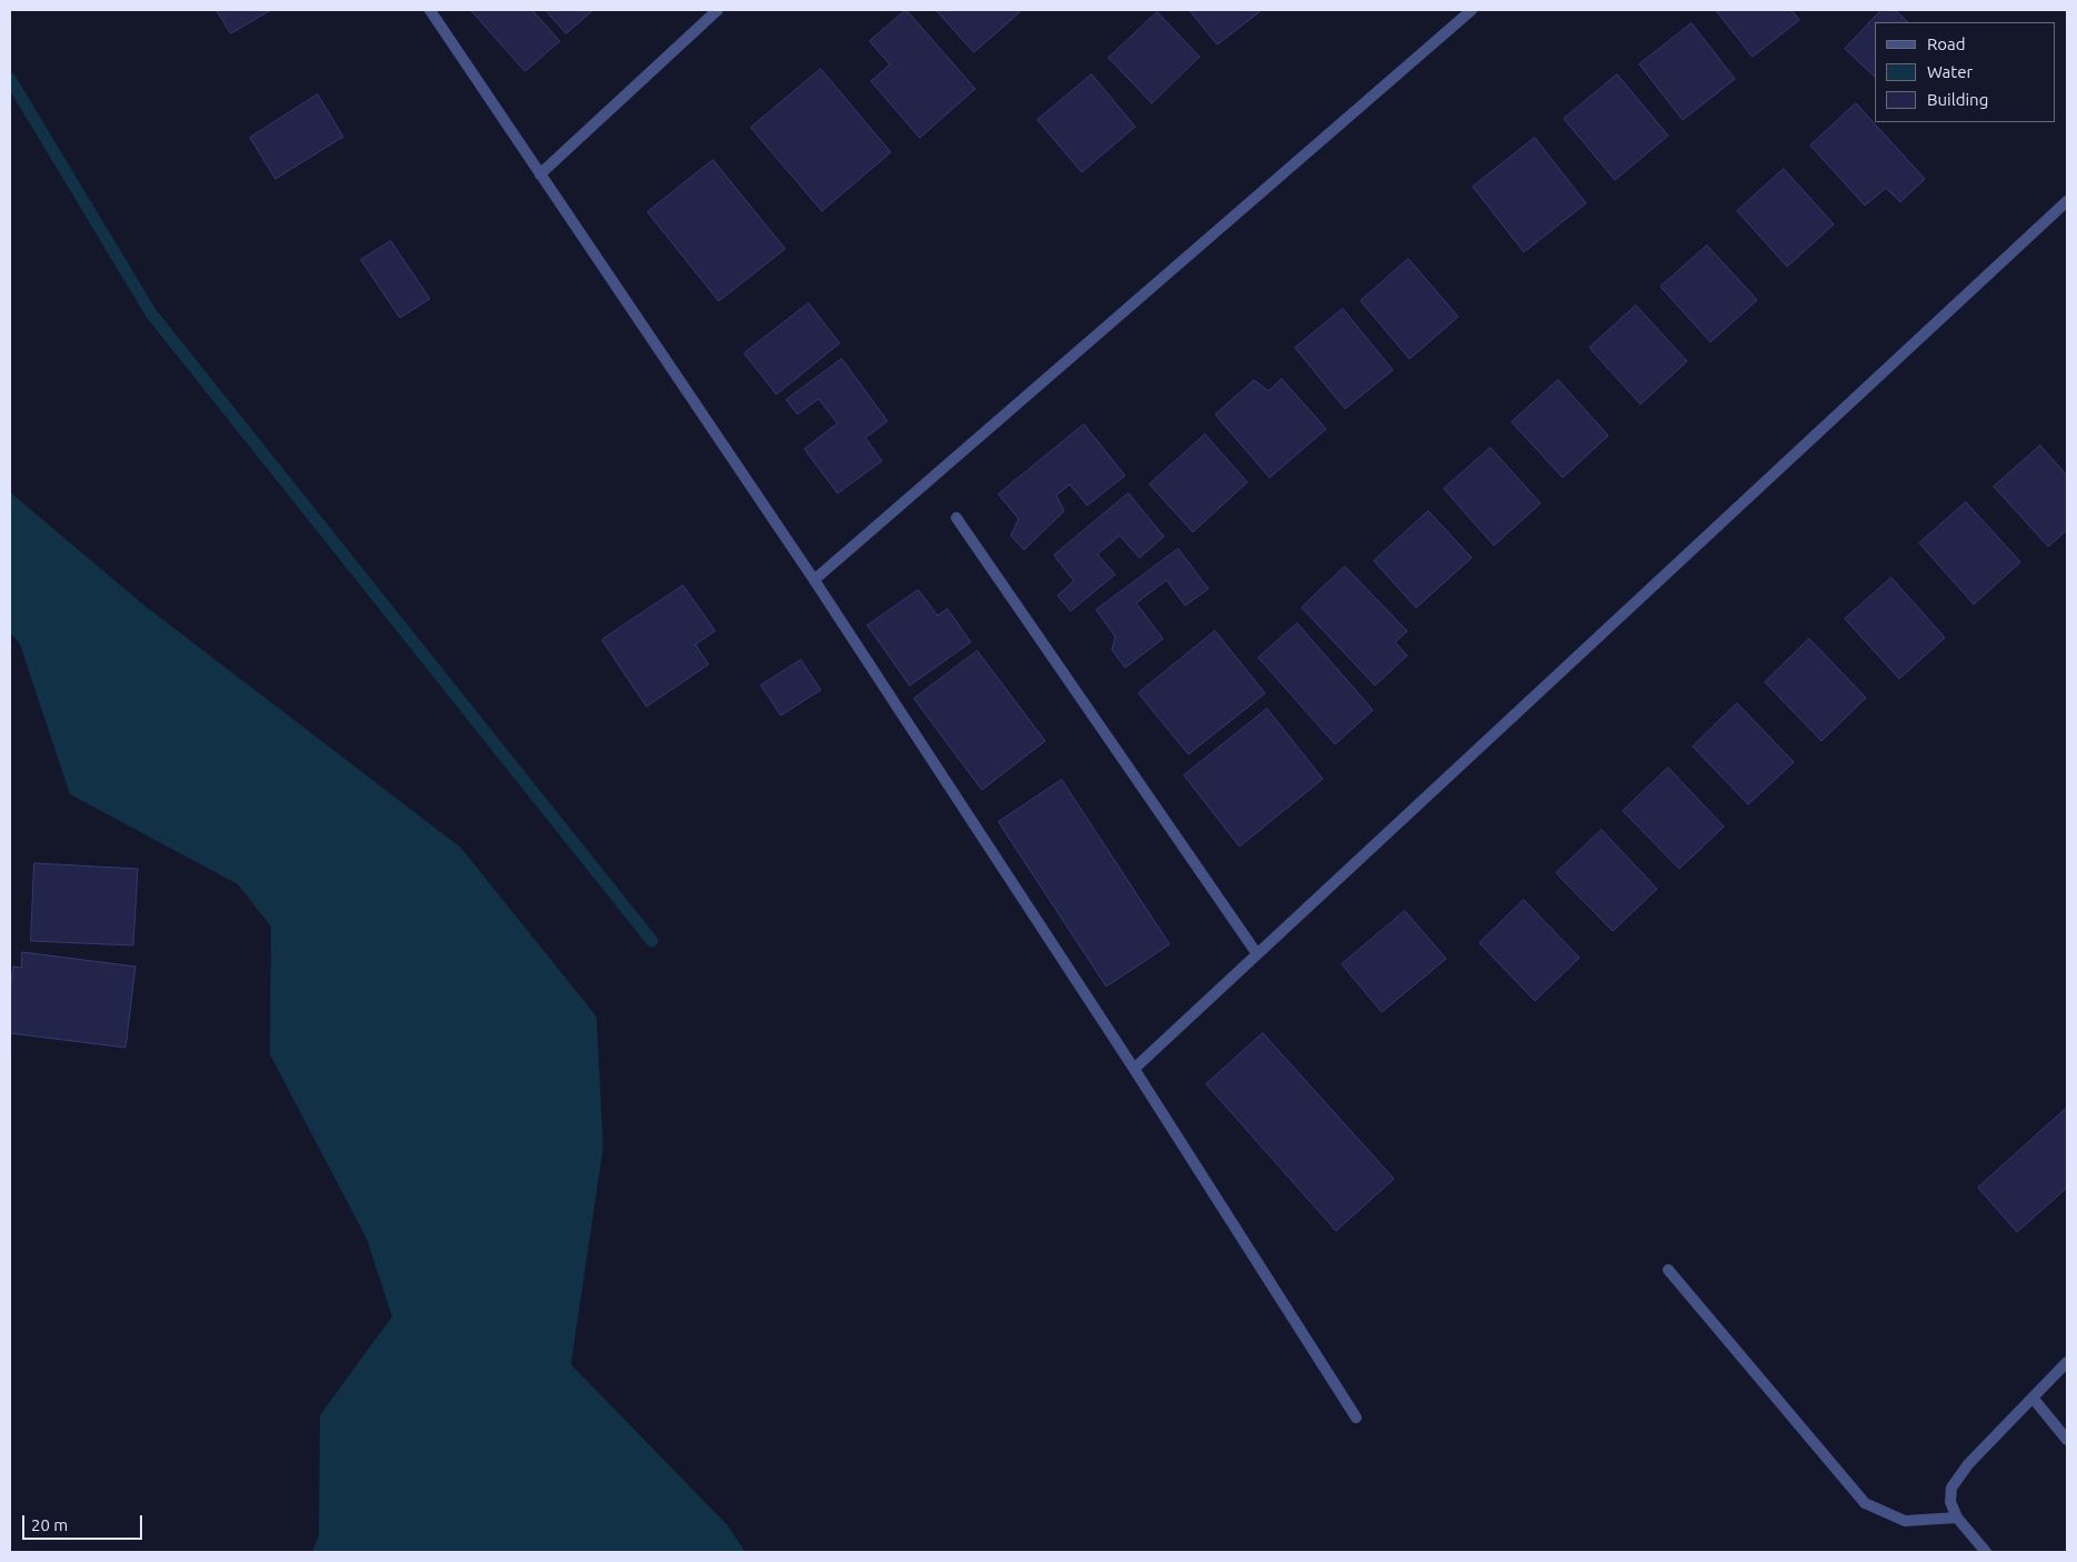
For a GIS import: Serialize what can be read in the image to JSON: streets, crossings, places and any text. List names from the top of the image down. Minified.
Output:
{"legend":["Road","Water","Building"],"scale_bar":"20 m"}
